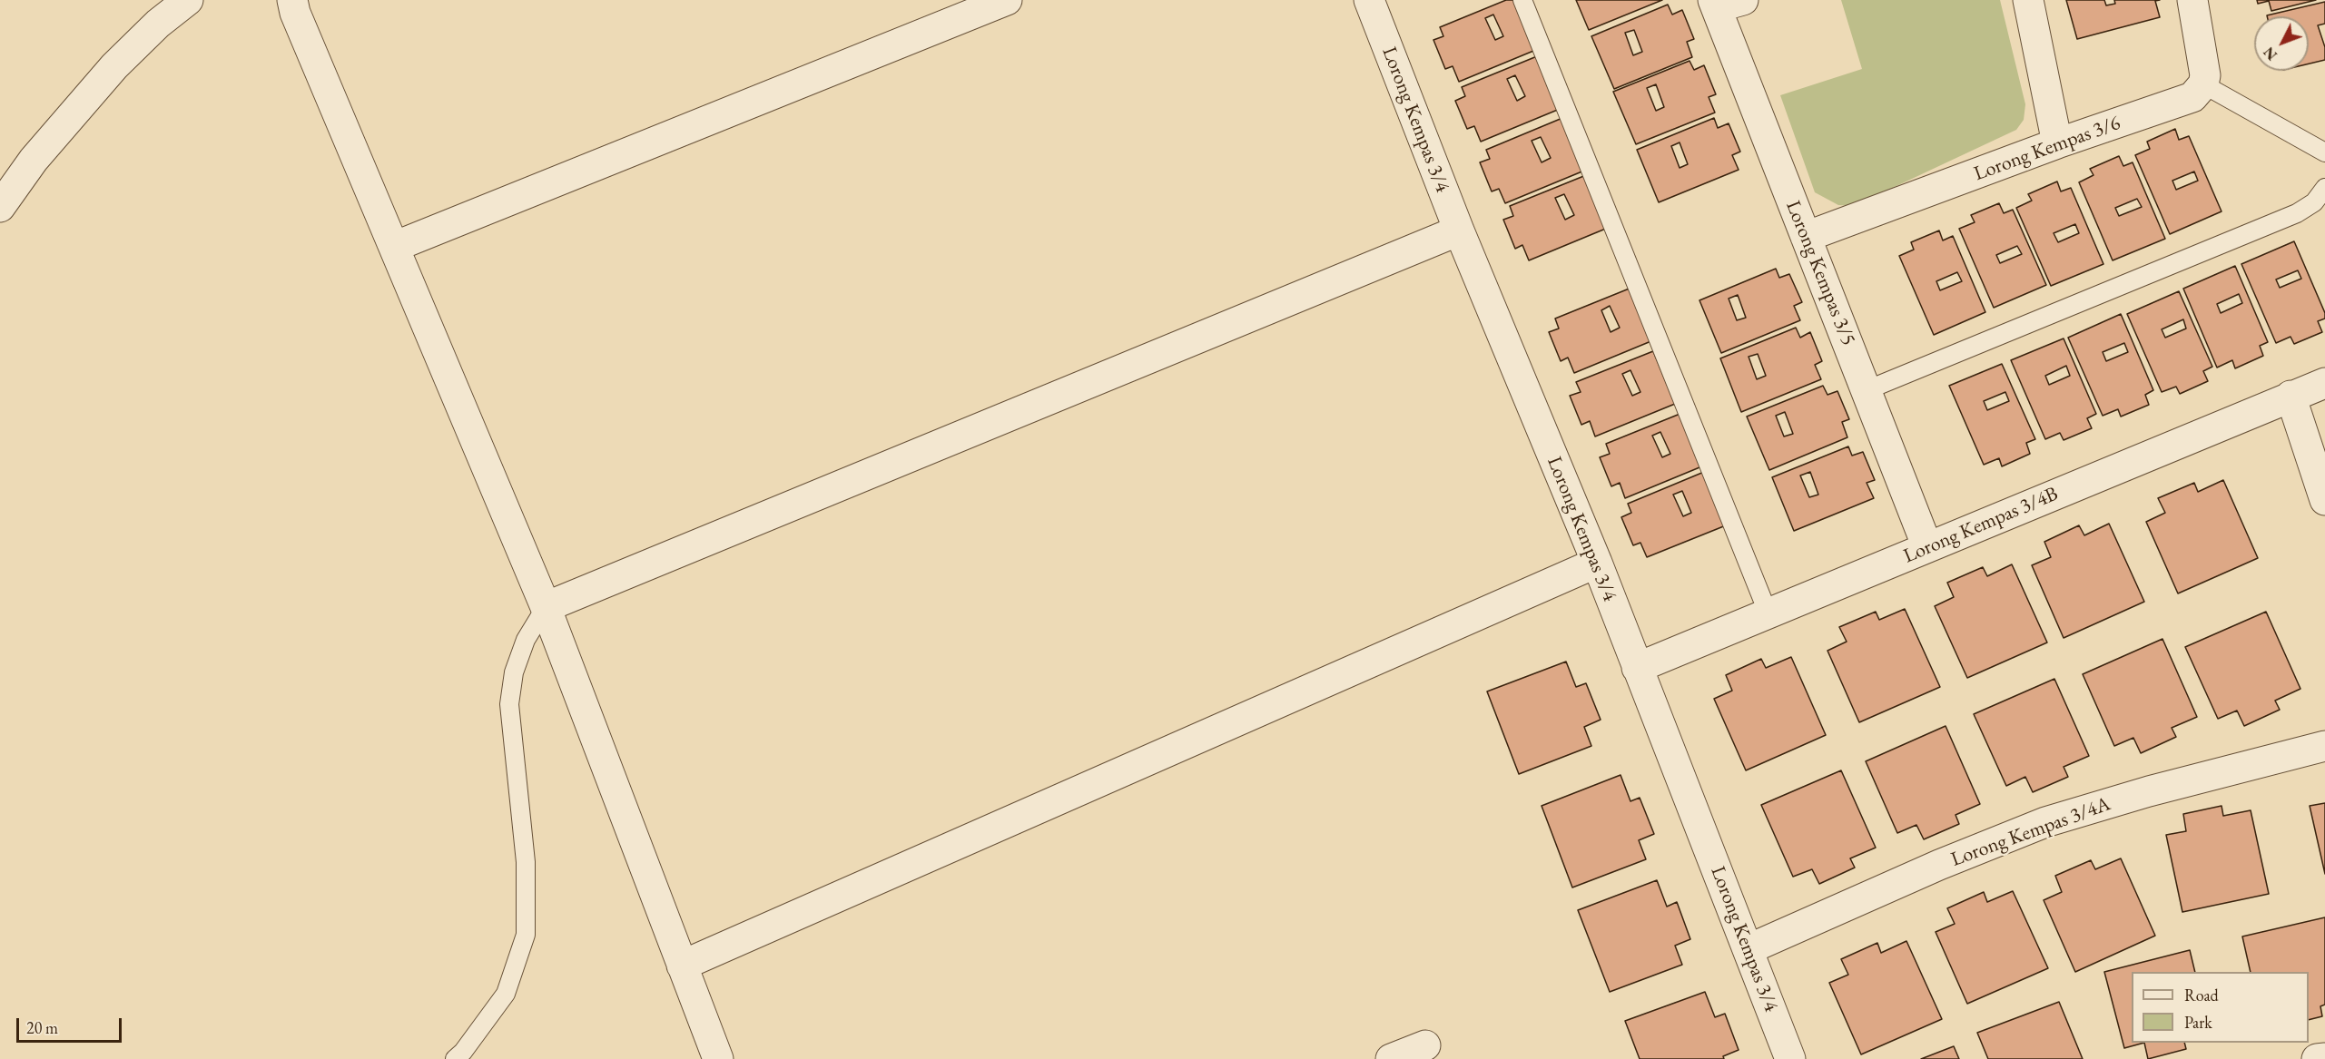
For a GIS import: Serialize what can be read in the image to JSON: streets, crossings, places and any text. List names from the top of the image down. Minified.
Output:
{"streets":{"street":["Lorong Kempas 3/4","Lorong Kempas 3/6","Lorong Kempas 3/5","Lorong Kempas 3/4B","Lorong Kempas 3/4A"]},"crossings":[["Lorong Kempas 3/4","Lorong Kempas 3/4B"],["Lorong Kempas 3/4","Lorong Kempas 3/4A"],["Lorong Kempas 3/6","Lorong Kempas 3/5"],["Lorong Kempas 3/5","Lorong Kempas 3/4B"]],"legend":["Road","Park"],"scale_bar":"20 m","north":"bottom left"}
